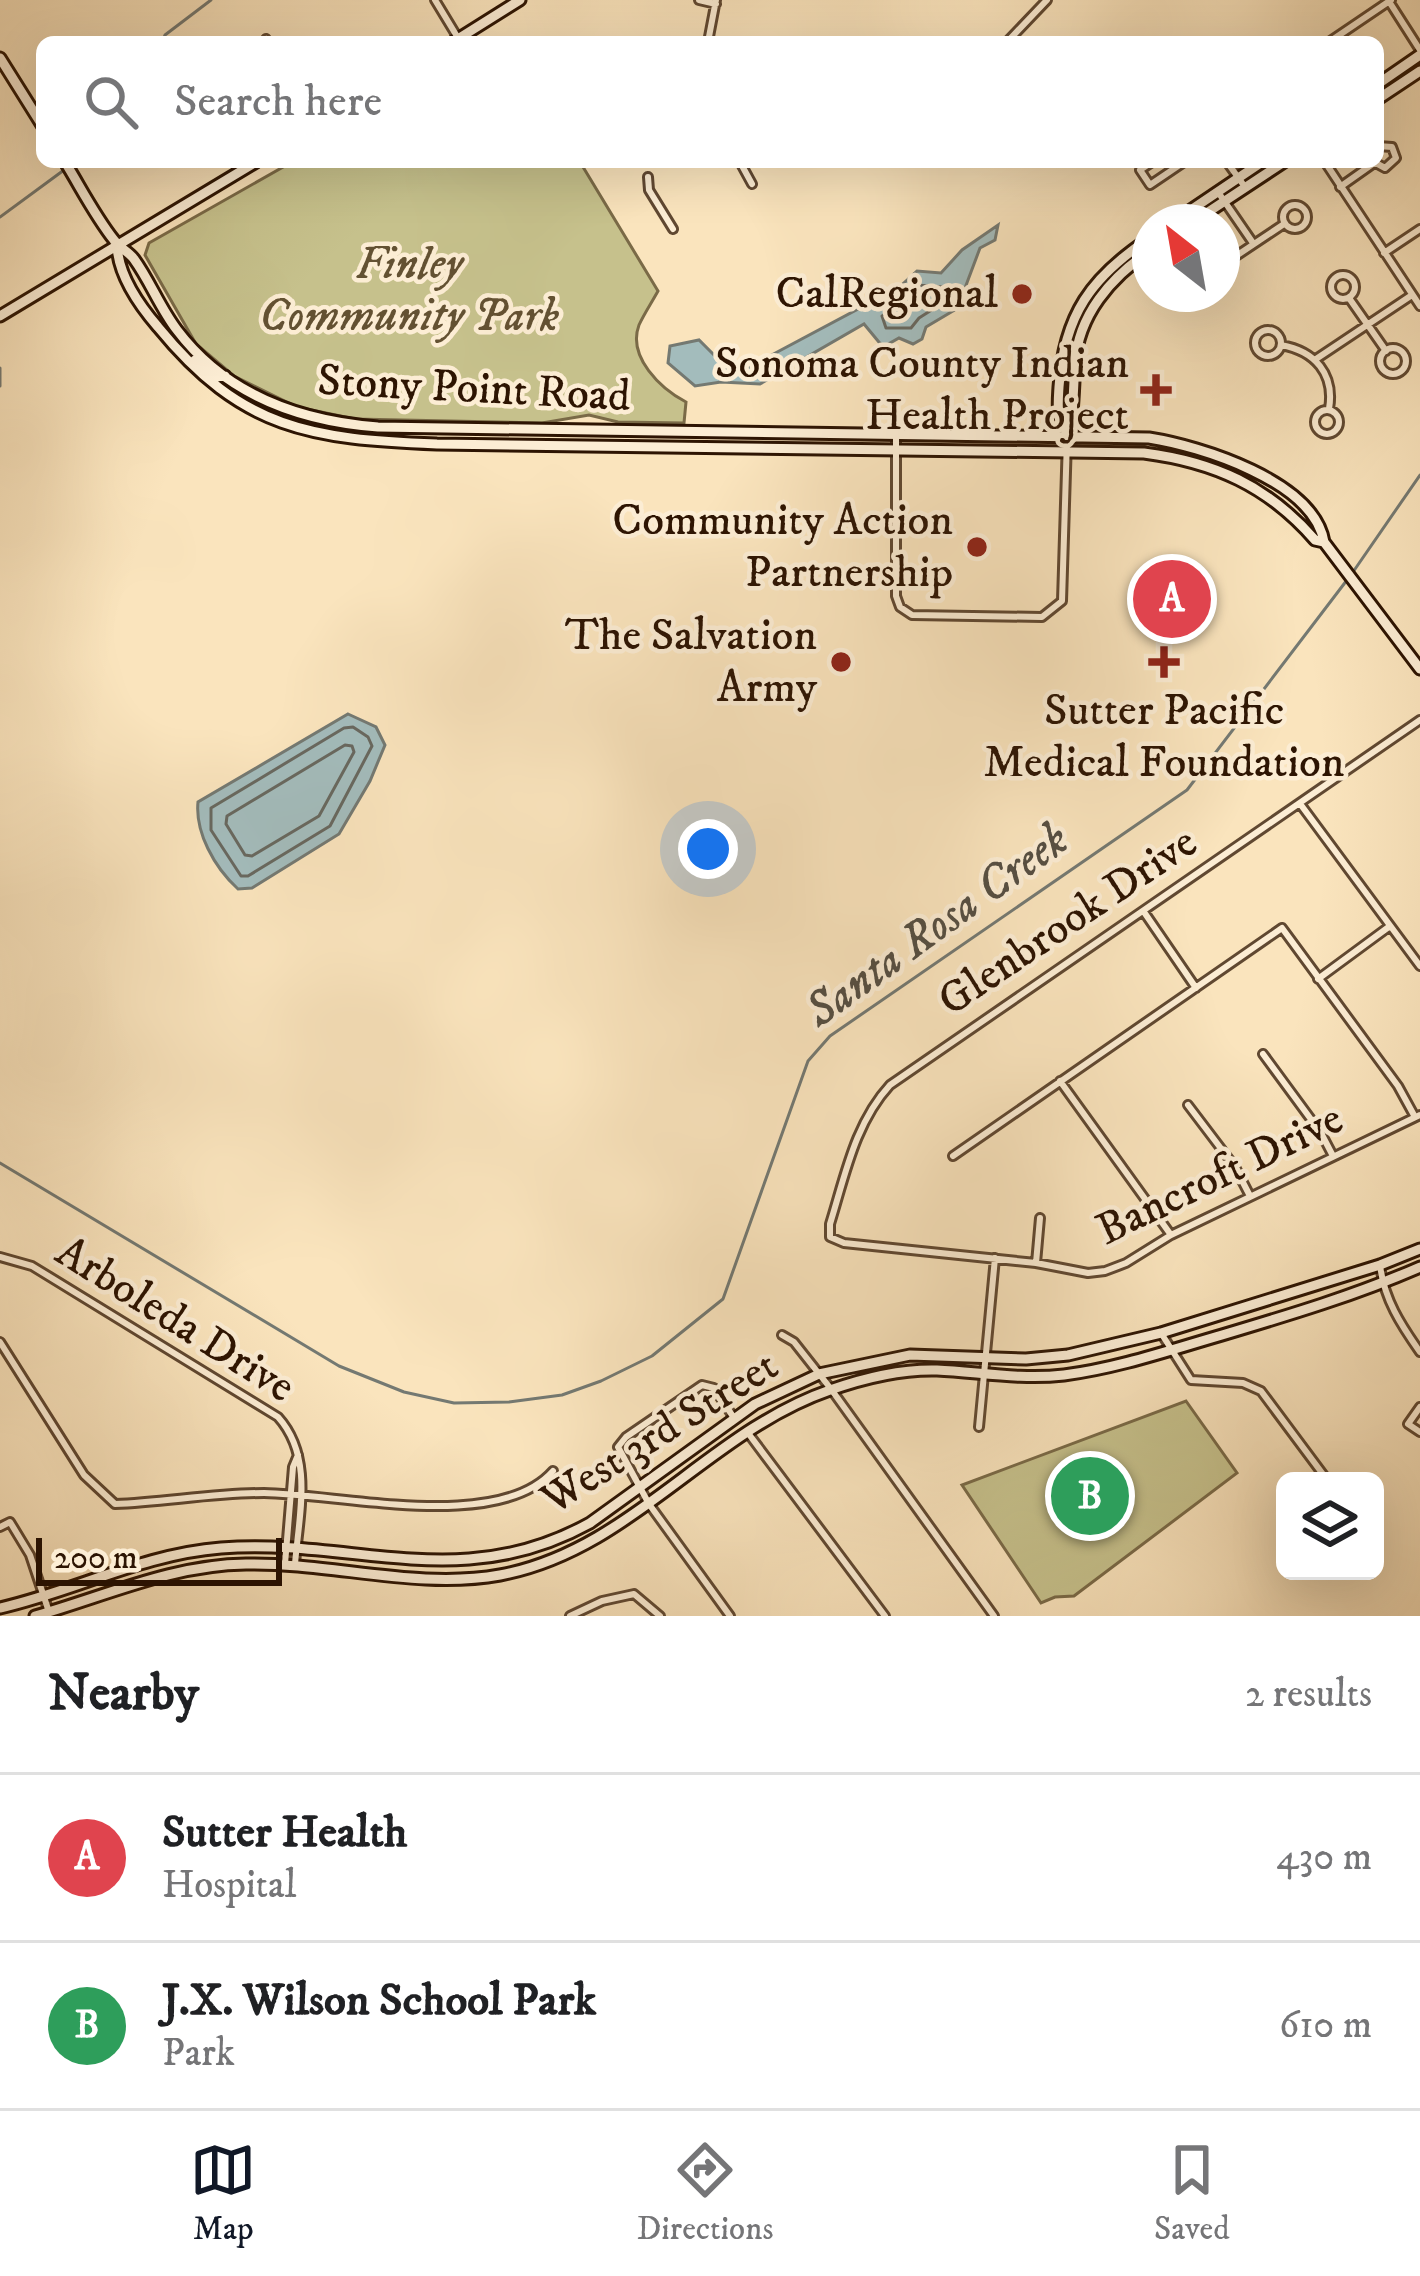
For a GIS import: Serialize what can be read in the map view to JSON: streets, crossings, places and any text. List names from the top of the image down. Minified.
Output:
{"streets":{"main road":["Stony Point Road","West 3rd Street"],"street":["Glenbrook Drive","Bancroft Drive","Arboleda Drive"]},"crossings":[["Glenbrook Drive","Bancroft Drive"],["Arboleda Drive","West 3rd Street"]],"water":["Santa Rosa Creek"],"parks":["Finley Community Park"],"places":{"other":["CalRegional","Community Action Partnership","The Salvation Army"],"health":["Sonoma County Indian Health Project","Sutter Pacific Medical Foundation"]},"scale_bar":"200 m","north":"top left","page":{"search":"Search here","pins":["A","B"],"scale":"200 m","heading":["Nearby","2 results"],"list":[{"mark":"A","name":"Sutter Health","note":"Hospital","value":"430 m"},{"mark":"B","name":"J.X. Wilson School Park","note":"Park","value":"610 m"}],"nav":["Map","Directions","Saved"]}}
